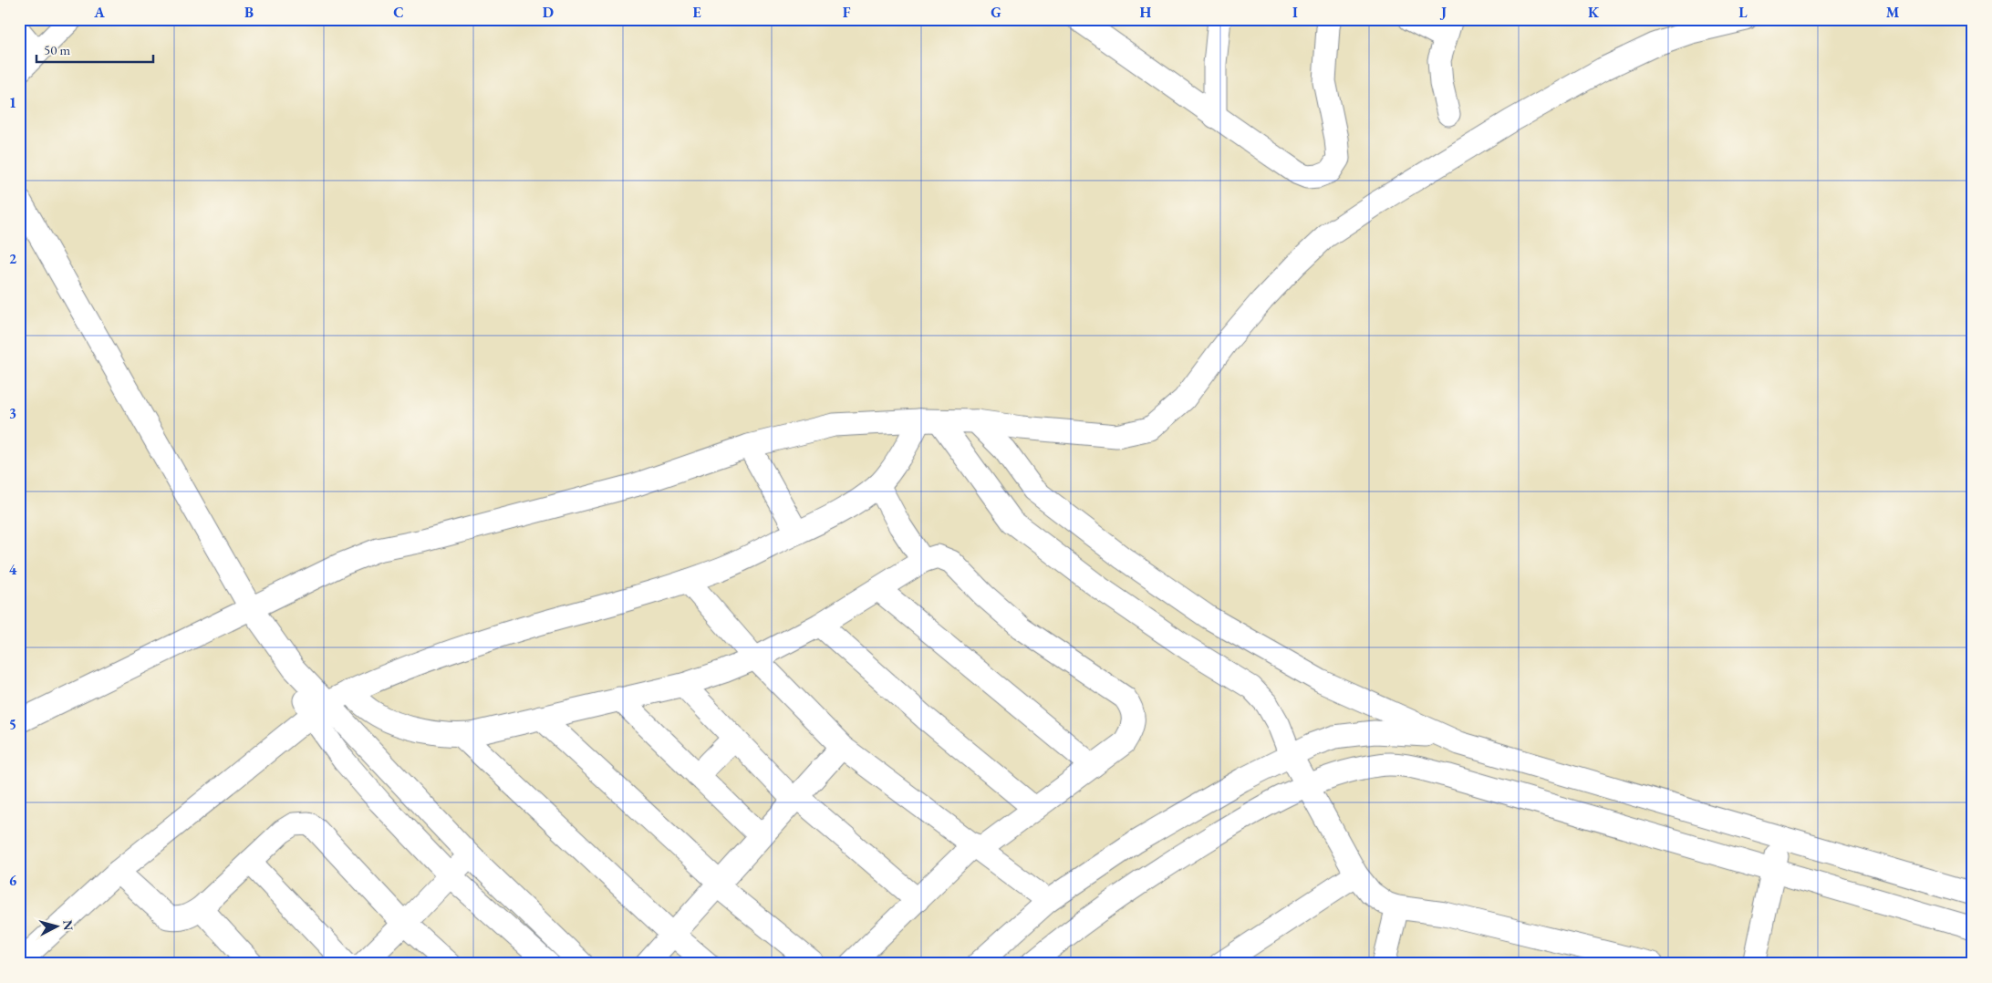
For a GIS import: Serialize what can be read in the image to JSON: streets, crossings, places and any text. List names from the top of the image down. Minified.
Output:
{"scale_bar":"50 m","north":"right","grid":{"columns":["A","B","C","D","E","F","G","H","I","J","K","L","M"],"rows":["1","2","3","4","5","6"]}}
